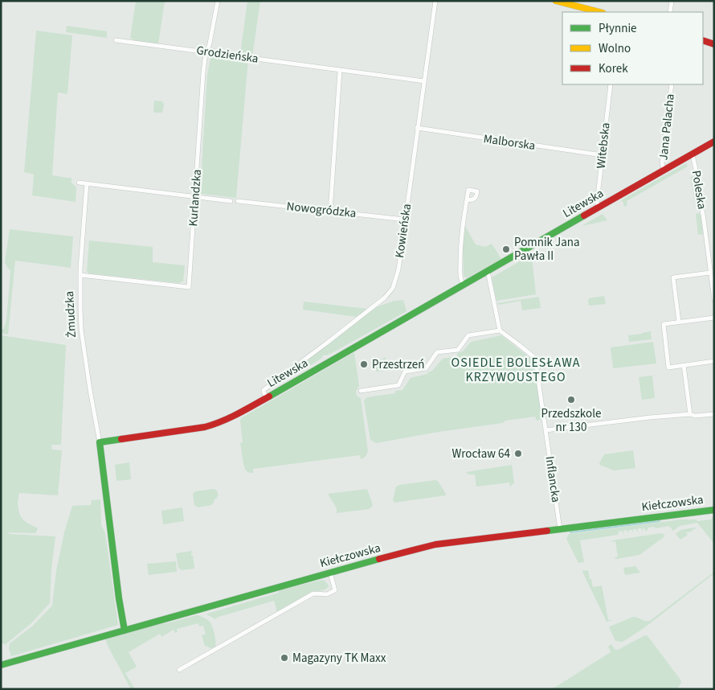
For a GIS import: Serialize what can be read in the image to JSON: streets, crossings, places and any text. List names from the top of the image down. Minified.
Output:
{"streets":{"street":["Grodzieńska","Jana Palacha","Malborska","Witebska","Poleska","Kurlandzka","Litewska","Nowogródzka","Kowieńska","Żmudzka","Inflancka","Kiełczowska"]},"crossings":[["Grodzieńska","Kurlandzka"],["Grodzieńska","Kowieńska"],["Jana Palacha","Litewska"],["Malborska","Witebska"],["Malborska","Kowieńska"],["Witebska","Litewska"],["Poleska","Litewska"],["Kurlandzka","Żmudzka"],["Litewska","Kowieńska"],["Litewska","Żmudzka"],["Nowogródzka","Kowieńska"],["Żmudzka","Kiełczowska"],["Inflancka","Kiełczowska"]],"districts":["OSIEDLE BOLESŁAWA KRZYWOUSTEGO"],"places":["Pomnik Jana Pawła II","Przestrzeń","Przedszkole nr 130","Wrocław 64","Magazyny TK Maxx"],"legend":["Płynnie","Wolno","Korek"]}
